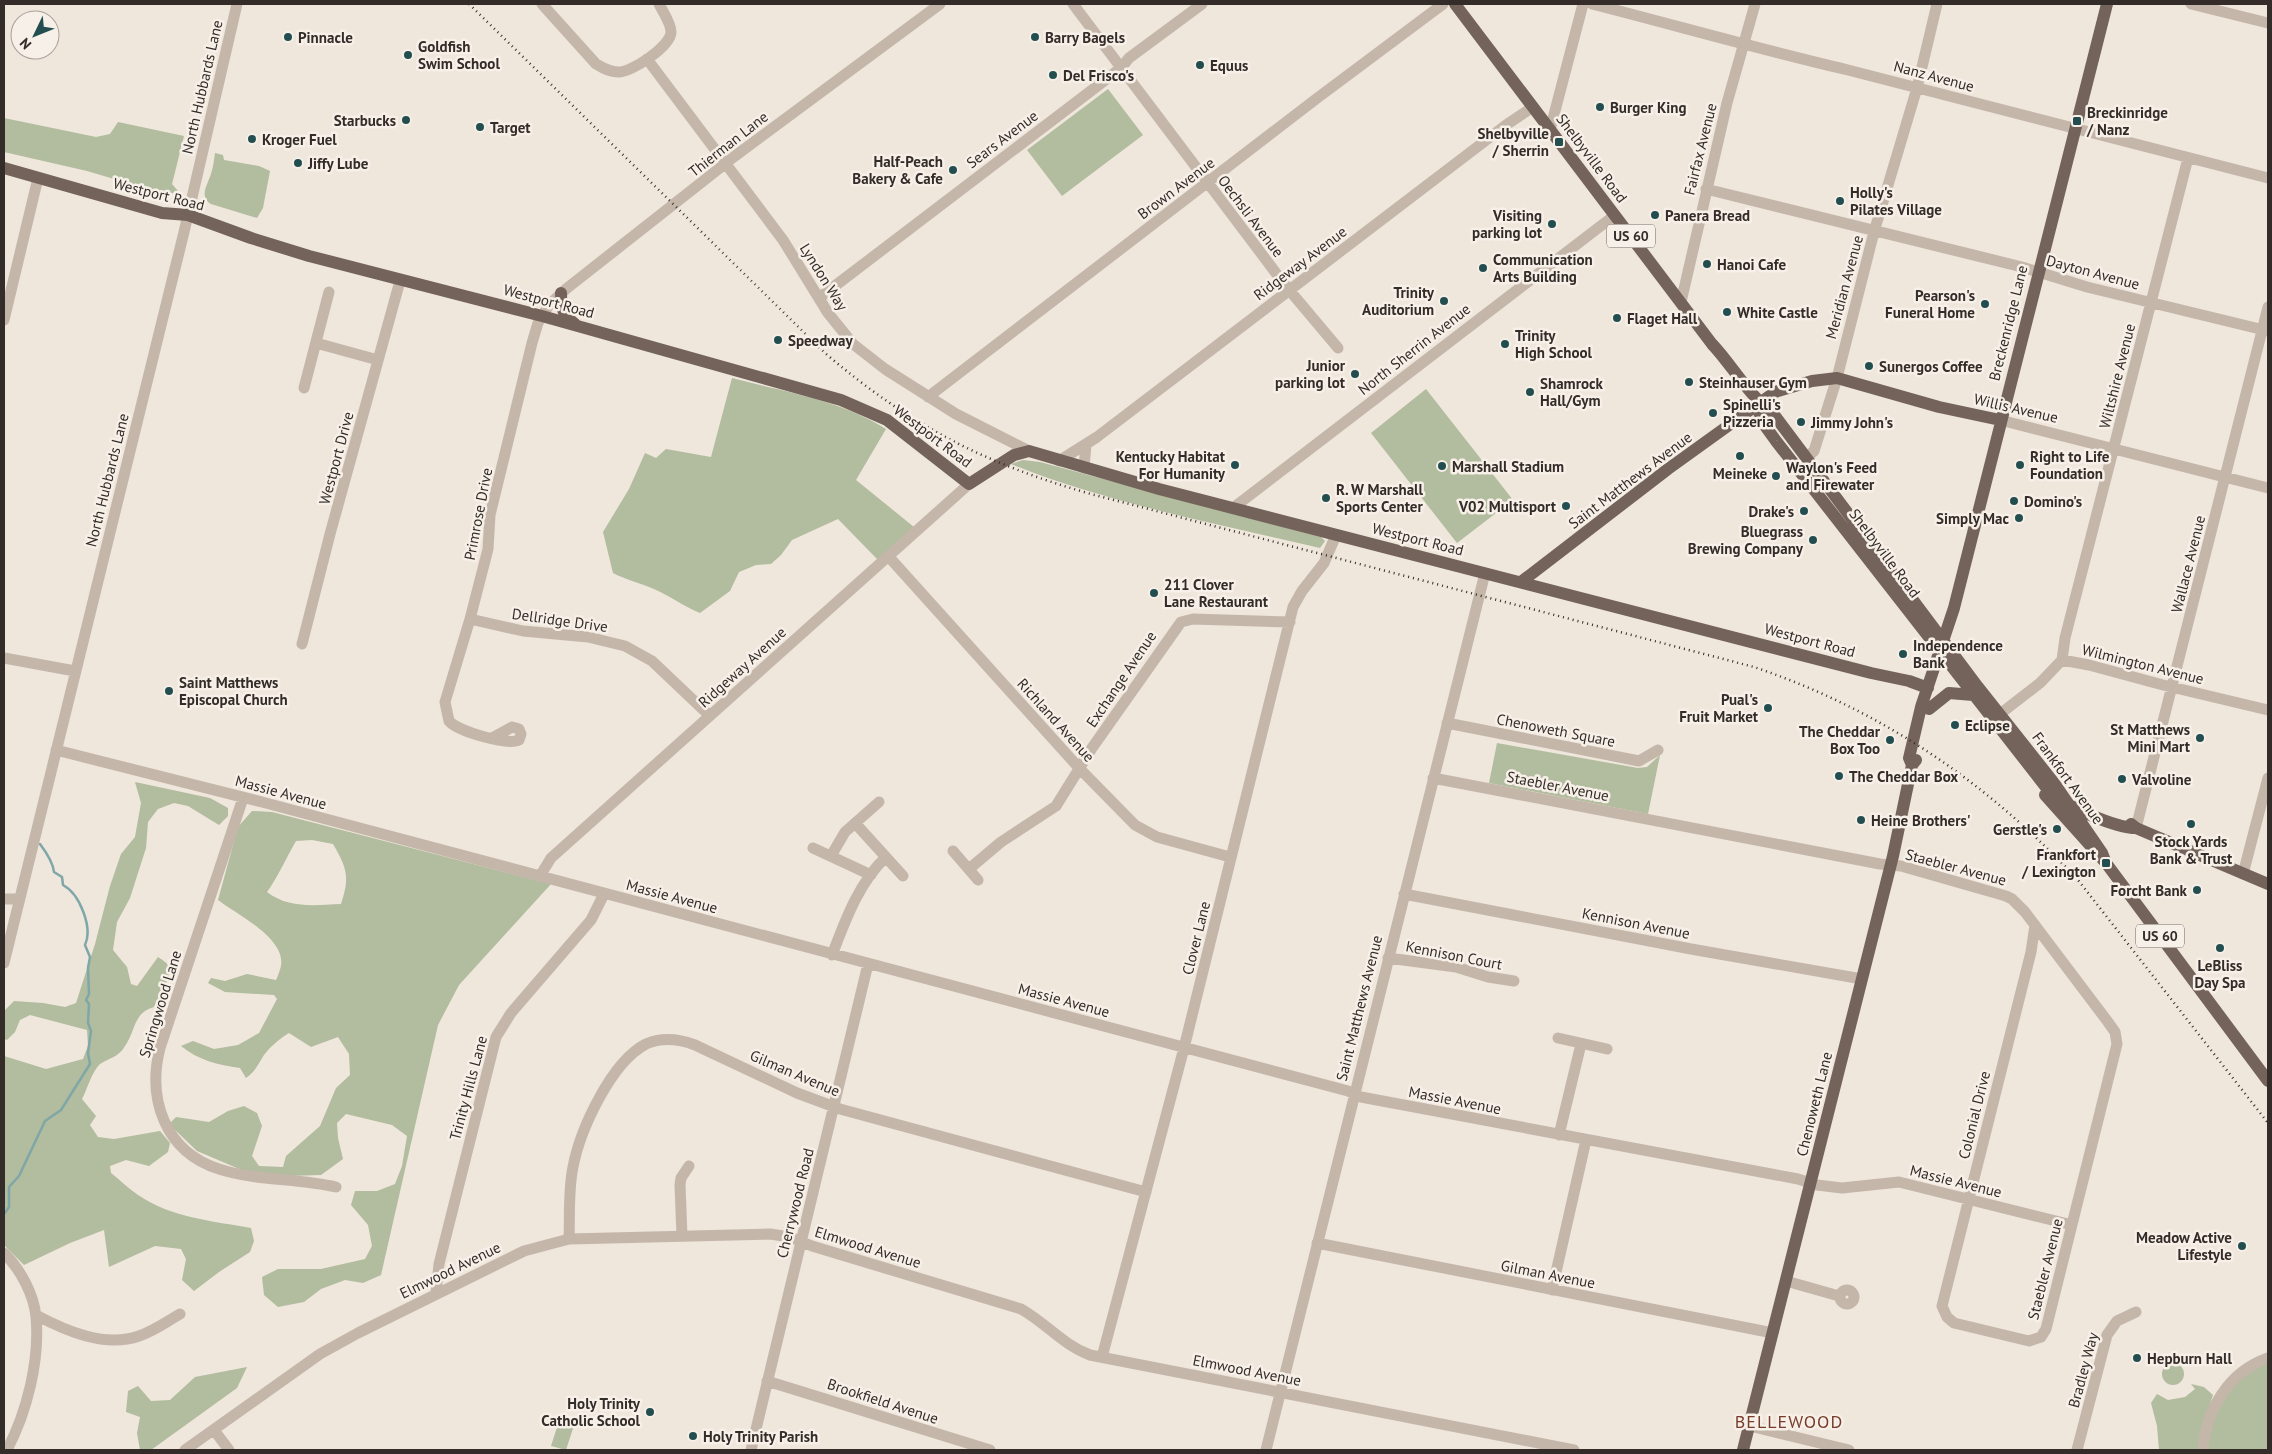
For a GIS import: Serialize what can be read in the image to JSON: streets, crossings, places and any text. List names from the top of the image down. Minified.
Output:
{"streets":{"main road":["Shelbyville Road","Westport Road","US 60","Breckenridge Lane","Willis Avenue","Saint Matthews Avenue","Frankfort Avenue","Chenoweth Lane"],"street":["Nanz Avenue","North Hubbards Lane","Sears Avenue","Thierman Lane","Fairfax Avenue","Brown Avenue","Oechsli Avenue","Ridgeway Avenue","Dayton Avenue","Lyndon Way","Meridian Avenue","North Sherrin Avenue","Wiltshire Avenue","Westport Drive","Primrose Drive","Wallace Avenue","Dellridge Drive","Wilmington Avenue","Exchange Avenue","Richland Avenue","Chenoweth Square","Staebler Avenue","Massie Avenue","Kennison Avenue","Clover Lane","Kennison Court","Springwood Lane","Gilman Avenue","Trinity Hills Lane","Colonial Drive","Cherrywood Road","Elmwood Avenue","Bradley Way","Brookfield Avenue"]},"crossings":[["Nanz Avenue","Fairfax Avenue"],["Nanz Avenue","Meridian Avenue"],["Nanz Avenue","Breckenridge Lane"],["Nanz Avenue","Wiltshire Avenue"],["North Hubbards Lane","Westport Road"],["North Hubbards Lane","Massie Avenue"],["Sears Avenue","Oechsli Avenue"],["Sears Avenue","Lyndon Way"],["Thierman Lane","Westport Road"],["Thierman Lane","Lyndon Way"],["Thierman Lane","Primrose Drive"],["Fairfax Avenue","Shelbyville Road"],["Fairfax Avenue","Dayton Avenue"],["Shelbyville Road","Ridgeway Avenue"],["Shelbyville Road","Meridian Avenue"],["Shelbyville Road","Breckenridge Lane"],["Shelbyville Road","North Sherrin Avenue"],["Shelbyville Road","Willis Avenue"],["Shelbyville Road","Saint Matthews Avenue"],["Shelbyville Road","Wilmington Avenue"],["Shelbyville Road","Frankfort Avenue"],["Shelbyville Road","Chenoweth Lane"],["Brown Avenue","Oechsli Avenue"],["Brown Avenue","Lyndon Way"],["Westport Road","Ridgeway Avenue"],["Westport Road","Lyndon Way"],["Westport Road","North Sherrin Avenue"],["Westport Road","Westport Drive"],["Westport Road","Saint Matthews Avenue"],["Westport Road","Primrose Drive"],["Westport Road","Clover Lane"],["Westport Road","Chenoweth Lane"],["Oechsli Avenue","Ridgeway Avenue"],["Ridgeway Avenue","Dellridge Drive"],["Ridgeway Avenue","Richland Avenue"],["Ridgeway Avenue","Massie Avenue"],["Dayton Avenue","Meridian Avenue"],["Dayton Avenue","Breckenridge Lane"],["Dayton Avenue","Wiltshire Avenue"],["Dayton Avenue","Wallace Avenue"],["Meridian Avenue","Willis Avenue"],["Breckenridge Lane","Willis Avenue"],["Breckenridge Lane","Chenoweth Lane"],["Wiltshire Avenue","Willis Avenue"],["Wiltshire Avenue","Wilmington Avenue"],["Willis Avenue","Saint Matthews Avenue"],["Willis Avenue","Wallace Avenue"],["Saint Matthews Avenue","Chenoweth Square"],["Saint Matthews Avenue","Staebler Avenue"],["Saint Matthews Avenue","Massie Avenue"],["Saint Matthews Avenue","Kennison Avenue"],["Saint Matthews Avenue","Kennison Court"],["Saint Matthews Avenue","Gilman Avenue"],["Saint Matthews Avenue","Elmwood Avenue"],["Primrose Drive","Dellridge Drive"],["Wallace Avenue","Wilmington Avenue"],["Wilmington Avenue","Frankfort Avenue"],["Exchange Avenue","Richland Avenue"],["Exchange Avenue","Clover Lane"],["Richland Avenue","Clover Lane"],["Staebler Avenue","Massie Avenue"],["Staebler Avenue","Chenoweth Lane"],["Staebler Avenue","Colonial Drive"],["Massie Avenue","Clover Lane"],["Massie Avenue","Springwood Lane"],["Massie Avenue","Trinity Hills Lane"],["Massie Avenue","Chenoweth Lane"],["Massie Avenue","Colonial Drive"],["Massie Avenue","Cherrywood Road"],["Kennison Avenue","Chenoweth Lane"],["Clover Lane","Gilman Avenue"],["Clover Lane","Elmwood Avenue"],["Gilman Avenue","Chenoweth Lane"],["Gilman Avenue","Cherrywood Road"],["Gilman Avenue","Elmwood Avenue"],["Trinity Hills Lane","Elmwood Avenue"],["Cherrywood Road","Elmwood Avenue"],["Cherrywood Road","Brookfield Avenue"]],"districts":["BELLEWOOD"],"places":{"other":["Pinnacle","Barry Bagels","Goldfish Swim School","Equus","Del Frisco's","Burger King","Starbucks","Target","Kroger Fuel","Jiffy Lube","Half-Peach Bakery & Cafe","Holly's Pilates Village","Panera Bread","Visiting parking lot","Hanoi Cafe","Communication Arts Building","Trinity Auditorium","Pearson's Funeral Home","White Castle","Flaget Hall","Speedway","Trinity High School","Sunergos Coffee","Junior parking lot","Steinhauser Gym","Shamrock Hall/Gym","Spinelli's Pizzeria","Jimmy John's","Meineke","Kentucky Habitat For Humanity","Right to Life Foundation","Marshall Stadium","Waylon's Feed and Firewater","R. W Marshall Sports Center","Domino's","V02 Multisport","Drake's","Simply Mac","Bluegrass Brewing Company","211 Clover Lane Restaurant","Independence Bank","Saint Matthews Episcopal Church","Pual's Fruit Market","Eclipse","St Matthews Mini Mart","The Cheddar Box Too","The Cheddar Box","Valvoline","Heine Brothers'","Stock Yards Bank & Trust","Gerstle's","Forcht Bank","LeBliss Day Spa","Meadow Active Lifestyle","Hepburn Hall","Holy Trinity Catholic School","Holy Trinity Parish"],"transit":["Breckinridge / Nanz","Shelbyville / Sherrin","Frankfort / Lexington"]},"north":"bottom left"}
